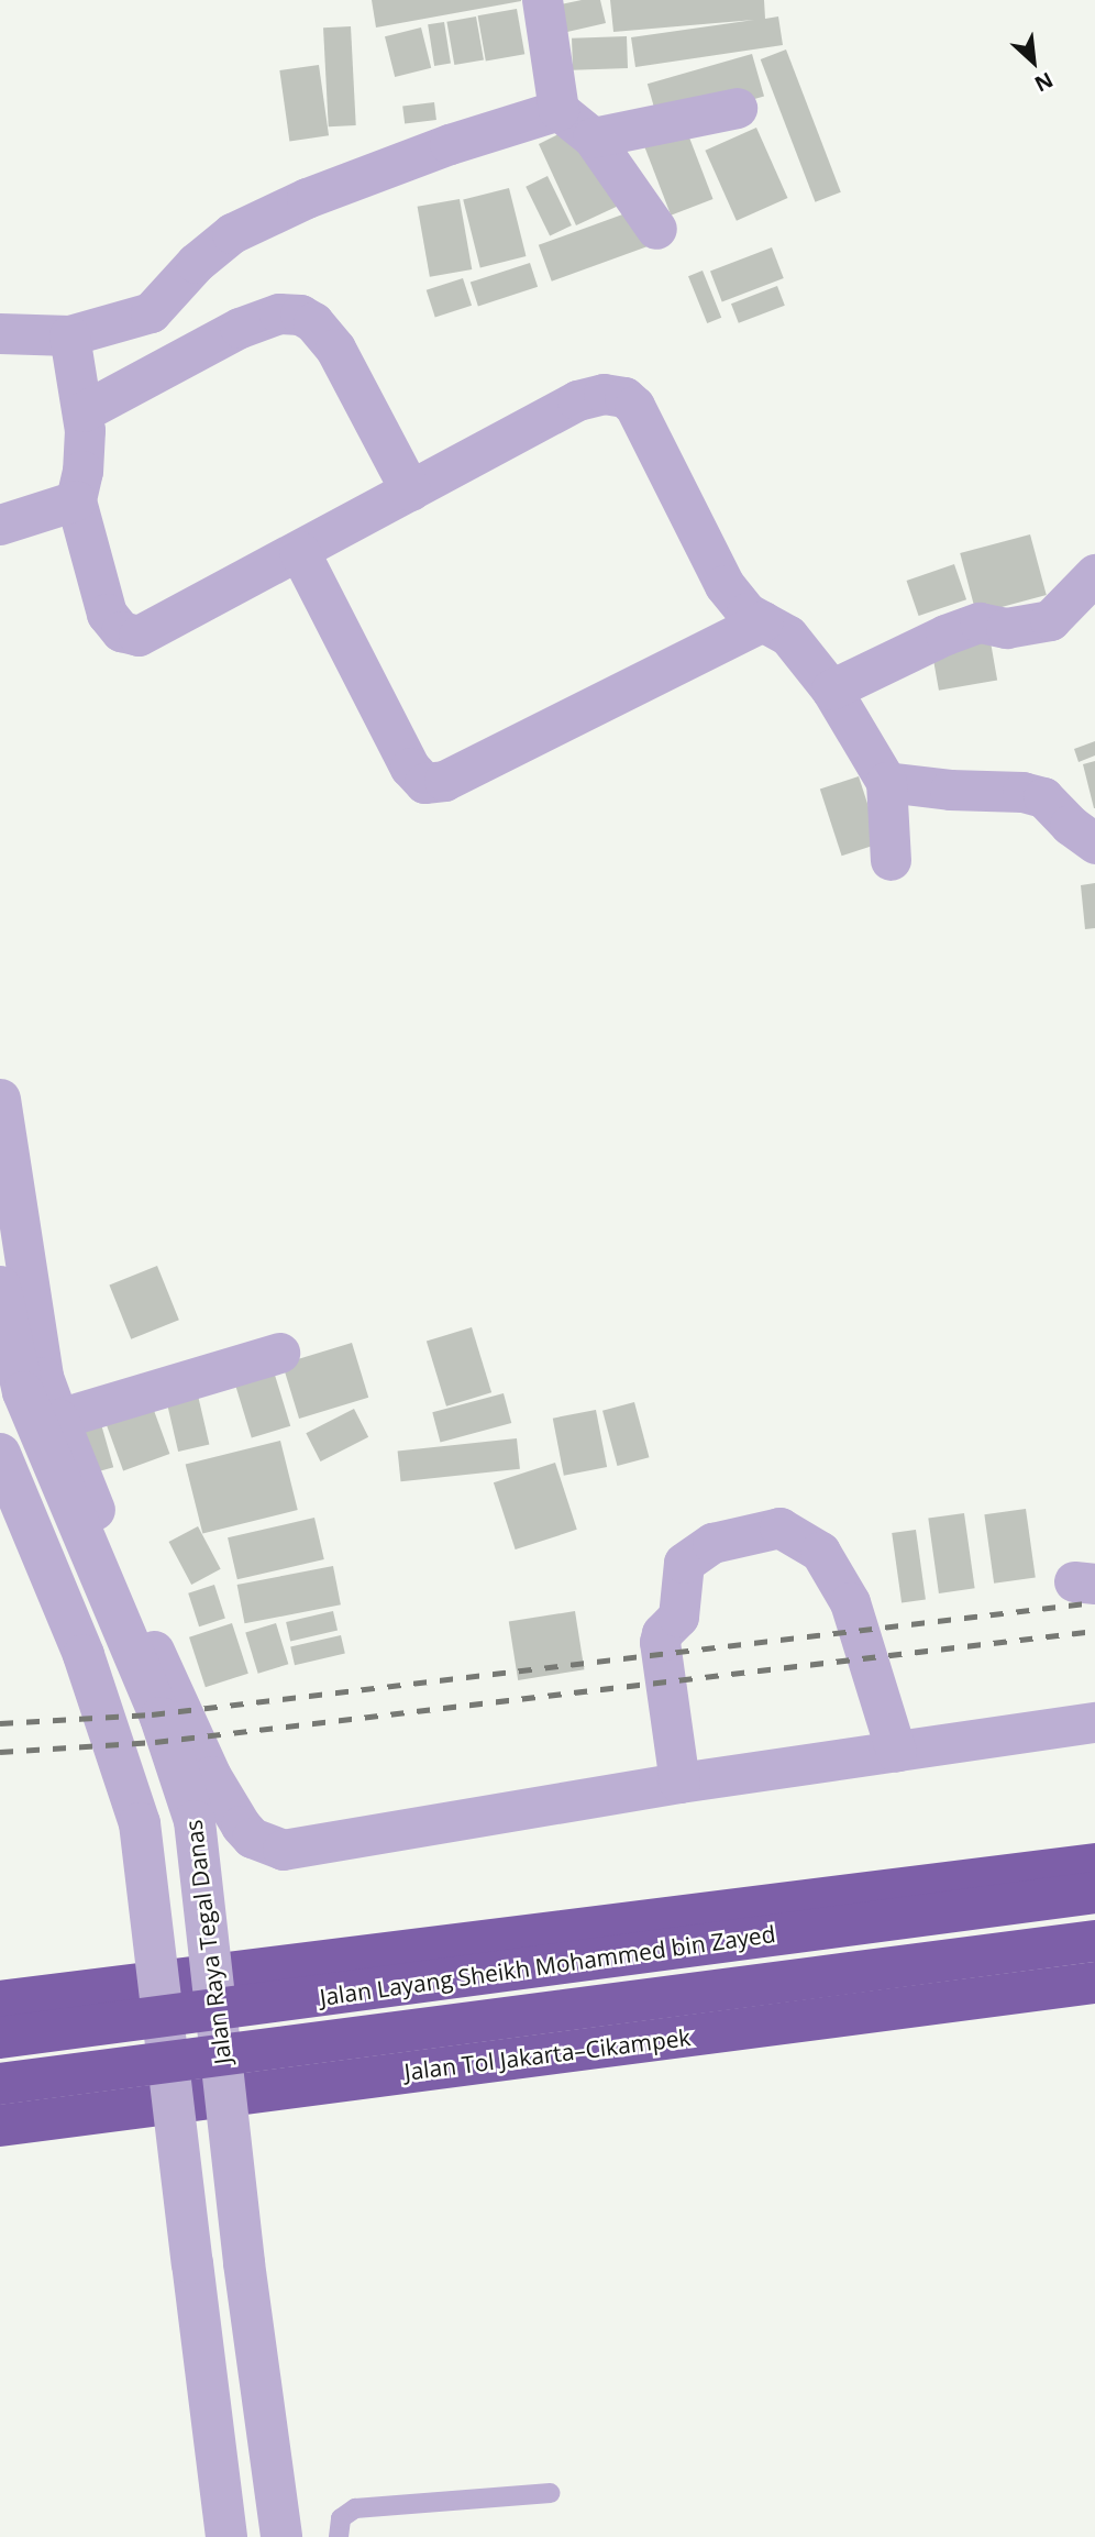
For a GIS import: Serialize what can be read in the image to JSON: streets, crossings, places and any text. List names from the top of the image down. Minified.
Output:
{"streets":{"highway":["Jalan Layang Sheikh Mohammed bin Zayed","Jalan Tol Jakarta–Cikampek"],"street":["Jalan Raya Tegal Danas"]},"north":"bottom right"}
